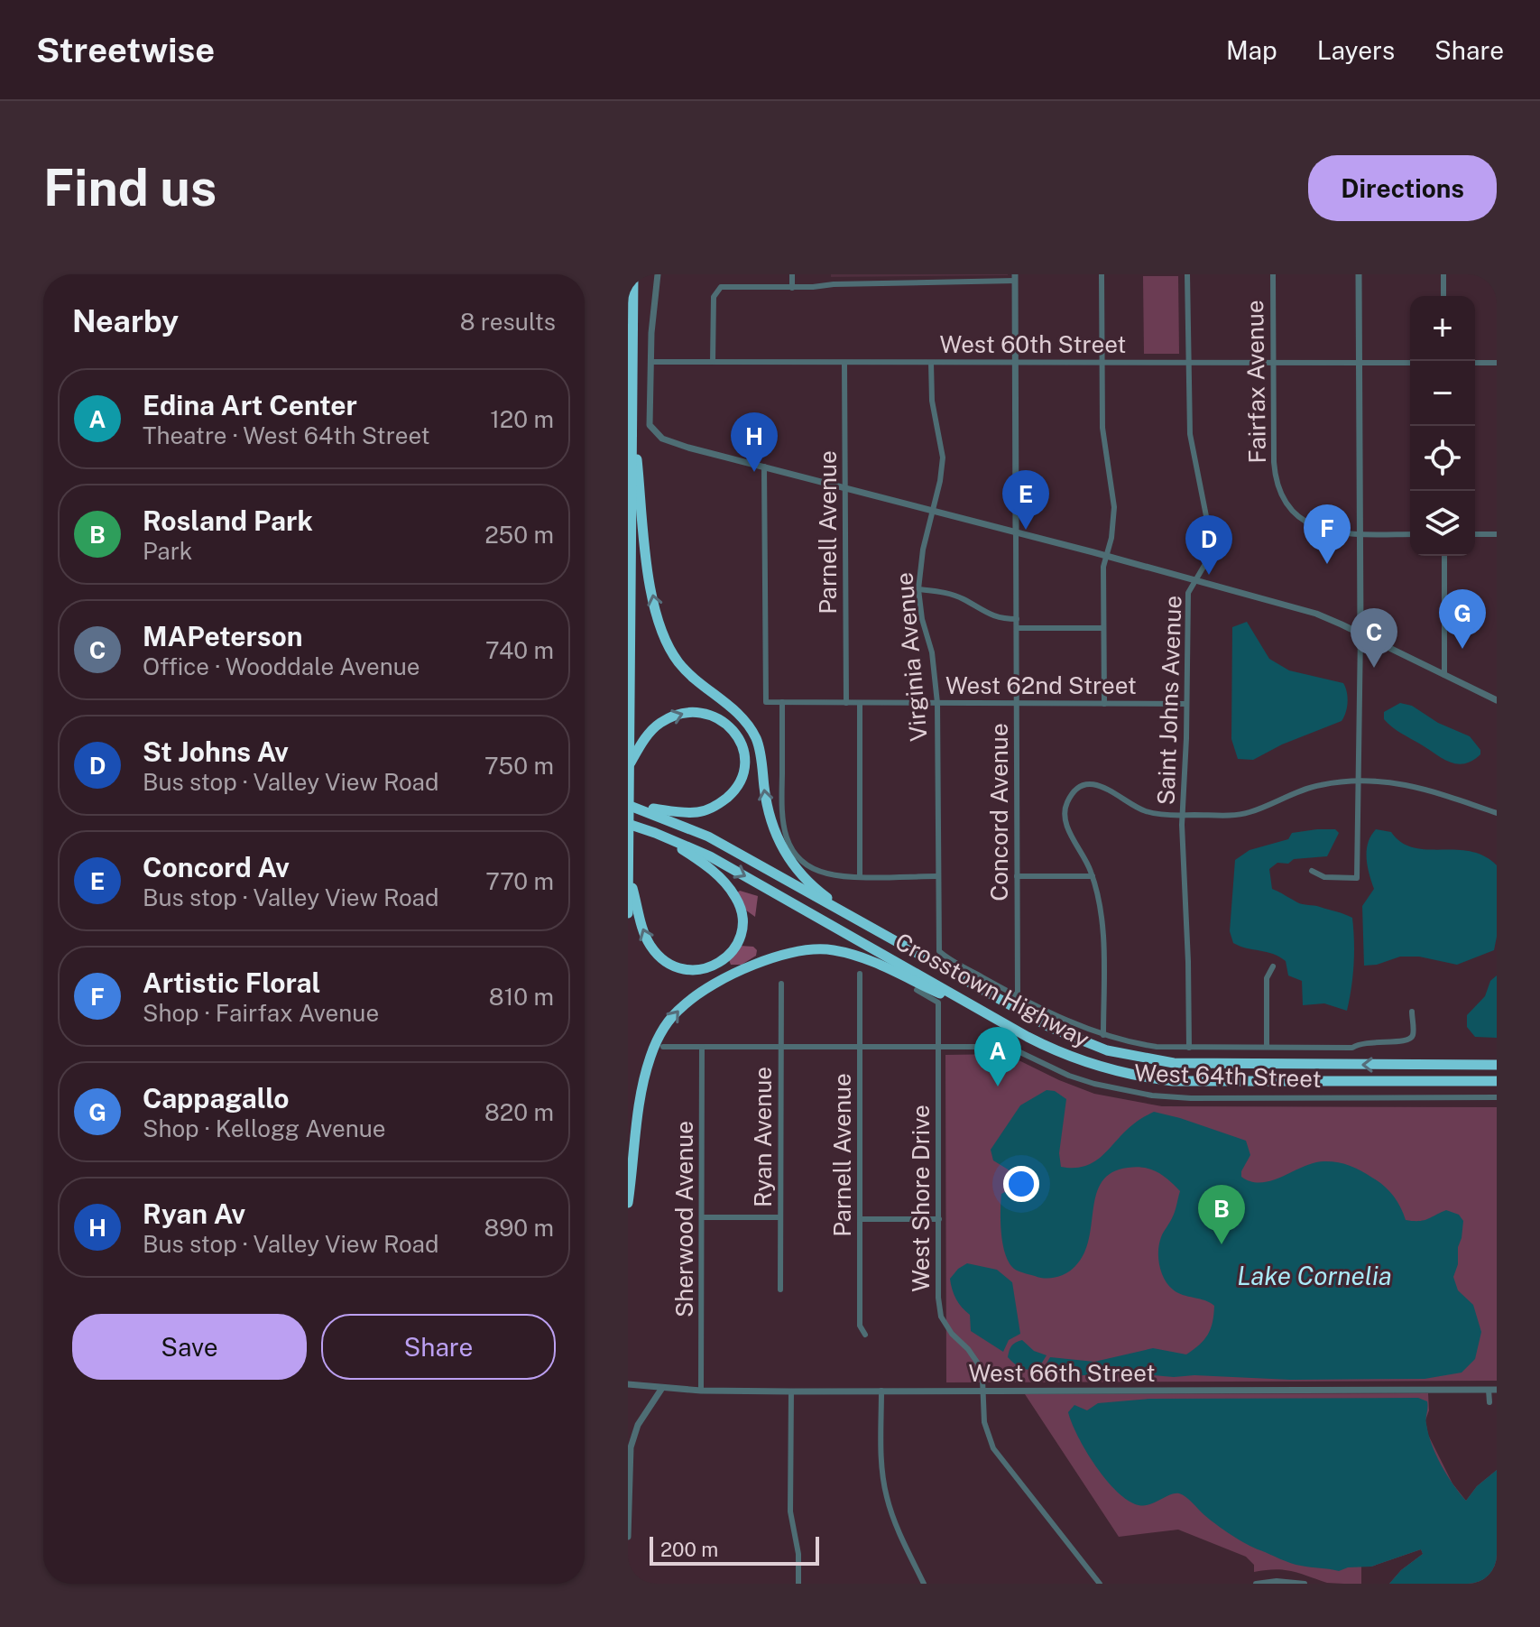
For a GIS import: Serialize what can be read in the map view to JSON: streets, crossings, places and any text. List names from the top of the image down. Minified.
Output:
{"streets":{"highway":["Crosstown Highway"],"street":["West 60th Street","Fairfax Avenue","Parnell Avenue","Virginia Avenue","West 62nd Street","Saint Johns Avenue","Concord Avenue","West 64th Street","Ryan Avenue","West Shore Drive","Sherwood Avenue","West 66th Street"]},"crossings":[["West 60th Street","Fairfax Avenue"],["West 60th Street","Parnell Avenue"],["West 60th Street","Virginia Avenue"],["West 60th Street","Saint Johns Avenue"],["Parnell Avenue","West 62nd Street"],["Parnell Avenue","West 64th Street"],["Virginia Avenue","West 62nd Street"],["Virginia Avenue","West 64th Street"],["West 62nd Street","Saint Johns Avenue"],["West 62nd Street","Concord Avenue"],["Saint Johns Avenue","West 64th Street"],["Concord Avenue","West 64th Street"],["West 64th Street","Ryan Avenue"],["West 64th Street","West Shore Drive"],["West 64th Street","Sherwood Avenue"],["West Shore Drive","West 66th Street"],["Sherwood Avenue","West 66th Street"]],"water":["Lake Cornelia"],"scale_bar":"200 m","page":{"header":"Streetwise","nav":["Map","Layers","Share"],"buttons":["Directions",["Save","Share"]],"title":"Find us","heading":["Nearby","8 results"],"map_buttons":["+","−"],"list":[{"mark":"A","name":"Edina Art Center","note":"Theatre · West 64th Street","value":"120 m"},{"mark":"B","name":"Rosland Park","note":"Park","value":"250 m"},{"mark":"C","name":"MAPeterson","note":"Office · Wooddale Avenue","value":"740 m"},{"mark":"D","name":"St Johns Av","note":"Bus stop · Valley View Road","value":"750 m"},{"mark":"E","name":"Concord Av","note":"Bus stop · Valley View Road","value":"770 m"},{"mark":"F","name":"Artistic Floral","note":"Shop · Fairfax Avenue","value":"810 m"},{"mark":"G","name":"Cappagallo","note":"Shop · Kellogg Avenue","value":"820 m"},{"mark":"H","name":"Ryan Av","note":"Bus stop · Valley View Road","value":"890 m"}],"pins":["H","E","F","D","G","C","A","B"],"scale":"200 m"}}
